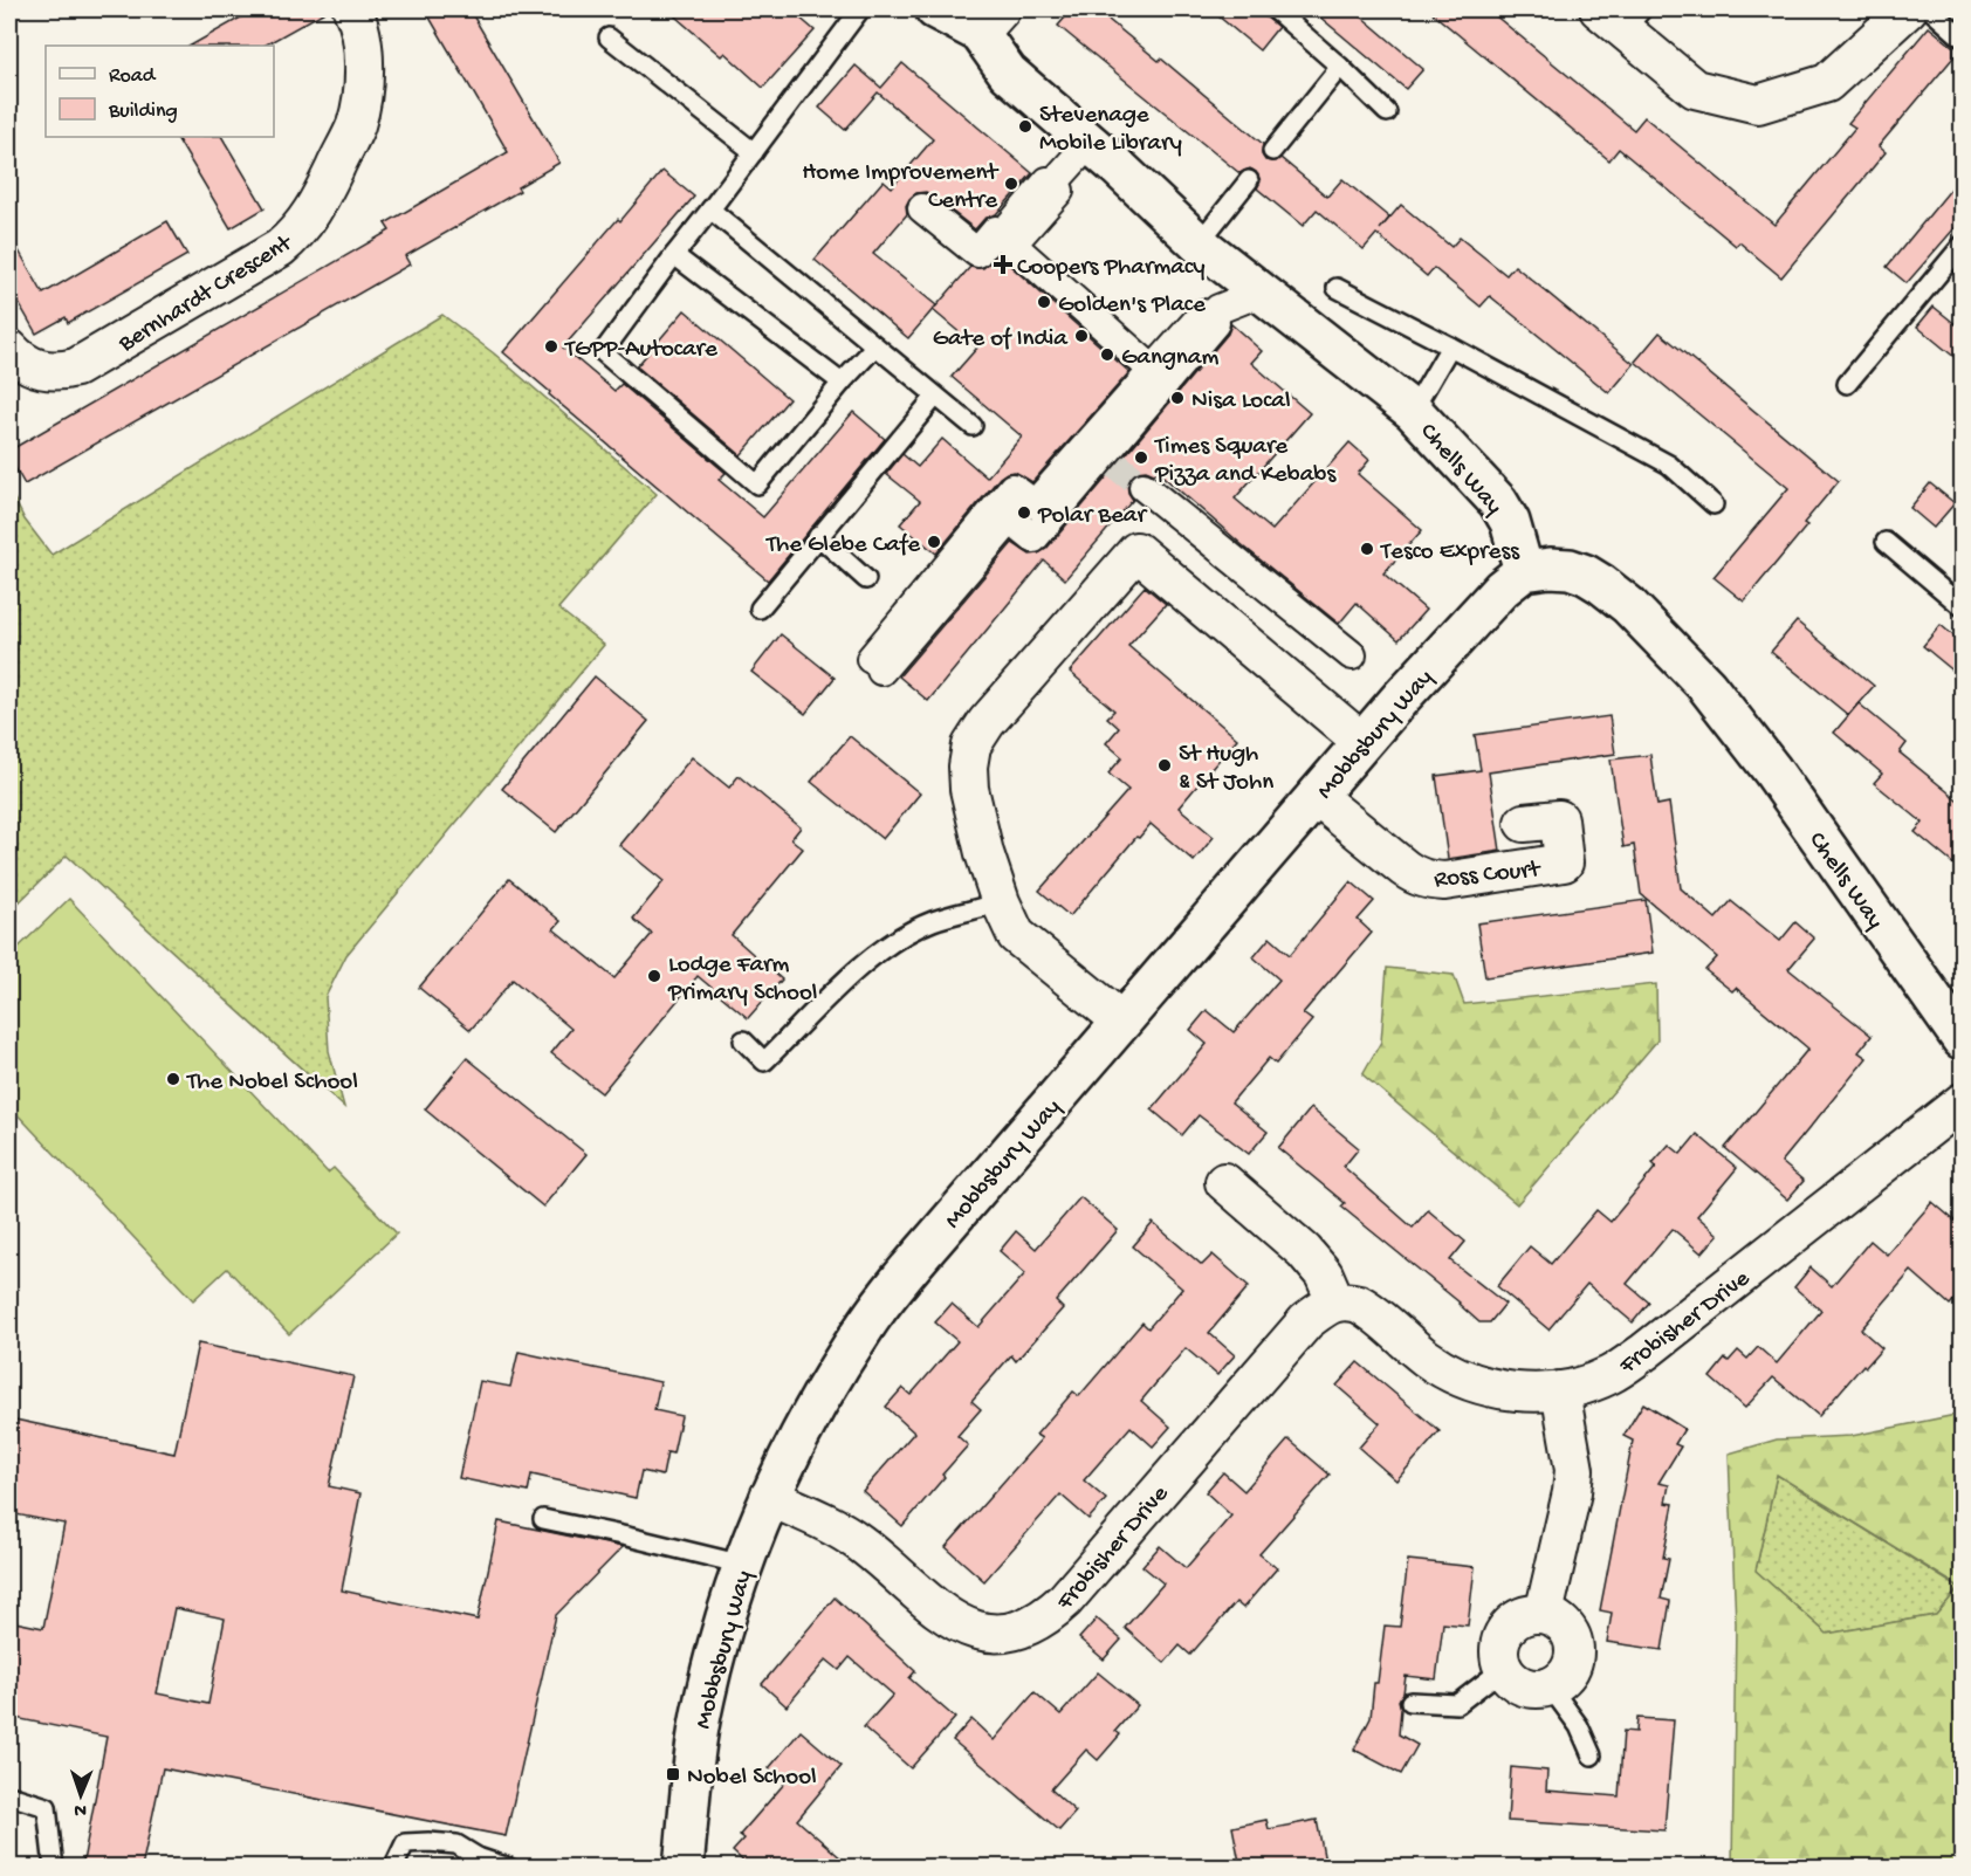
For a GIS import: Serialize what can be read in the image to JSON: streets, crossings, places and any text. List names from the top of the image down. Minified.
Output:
{"streets":{"street":["Bernhardt Crescent","Chells Way","Mobbsbury Way","Ross Court","Frobisher Drive"]},"crossings":[["Chells Way","Mobbsbury Way"],["Mobbsbury Way","Ross Court"],["Mobbsbury Way","Frobisher Drive"]],"places":{"other":["Stevenage Mobile Library","Home Improvement Centre","Golden's Place","Gate of India","TGPP-Autocare","Gangnam","Nisa Local","Times Square Pizza and Kebabs","Polar Bear","The Glebe Cafe","Tesco Express","St Hugh & St John","Lodge Farm Primary School","The Nobel School"],"health":["Coopers Pharmacy"],"transit":["Nobel School"]},"legend":["Road","Building"],"north":"bottom"}
